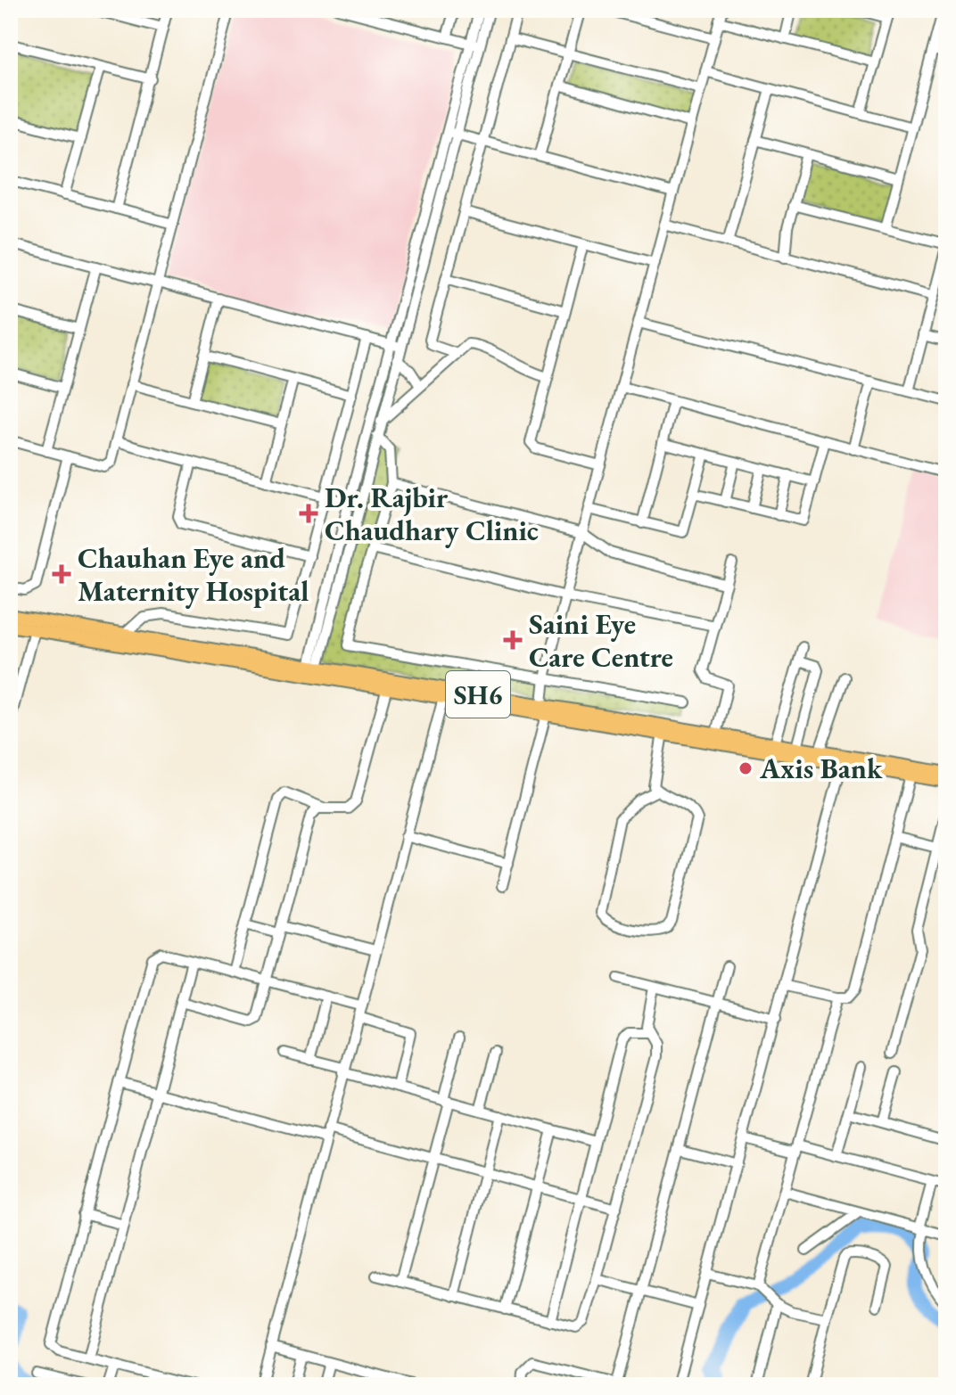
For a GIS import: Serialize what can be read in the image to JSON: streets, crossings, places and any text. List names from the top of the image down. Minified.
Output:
{"streets":{"main road":["SH6"]},"places":{"health":["Dr. Rajbir Chaudhary Clinic","Chauhan Eye and Maternity Hospital","Saini Eye Care Centre"],"other":["Axis Bank"]}}
